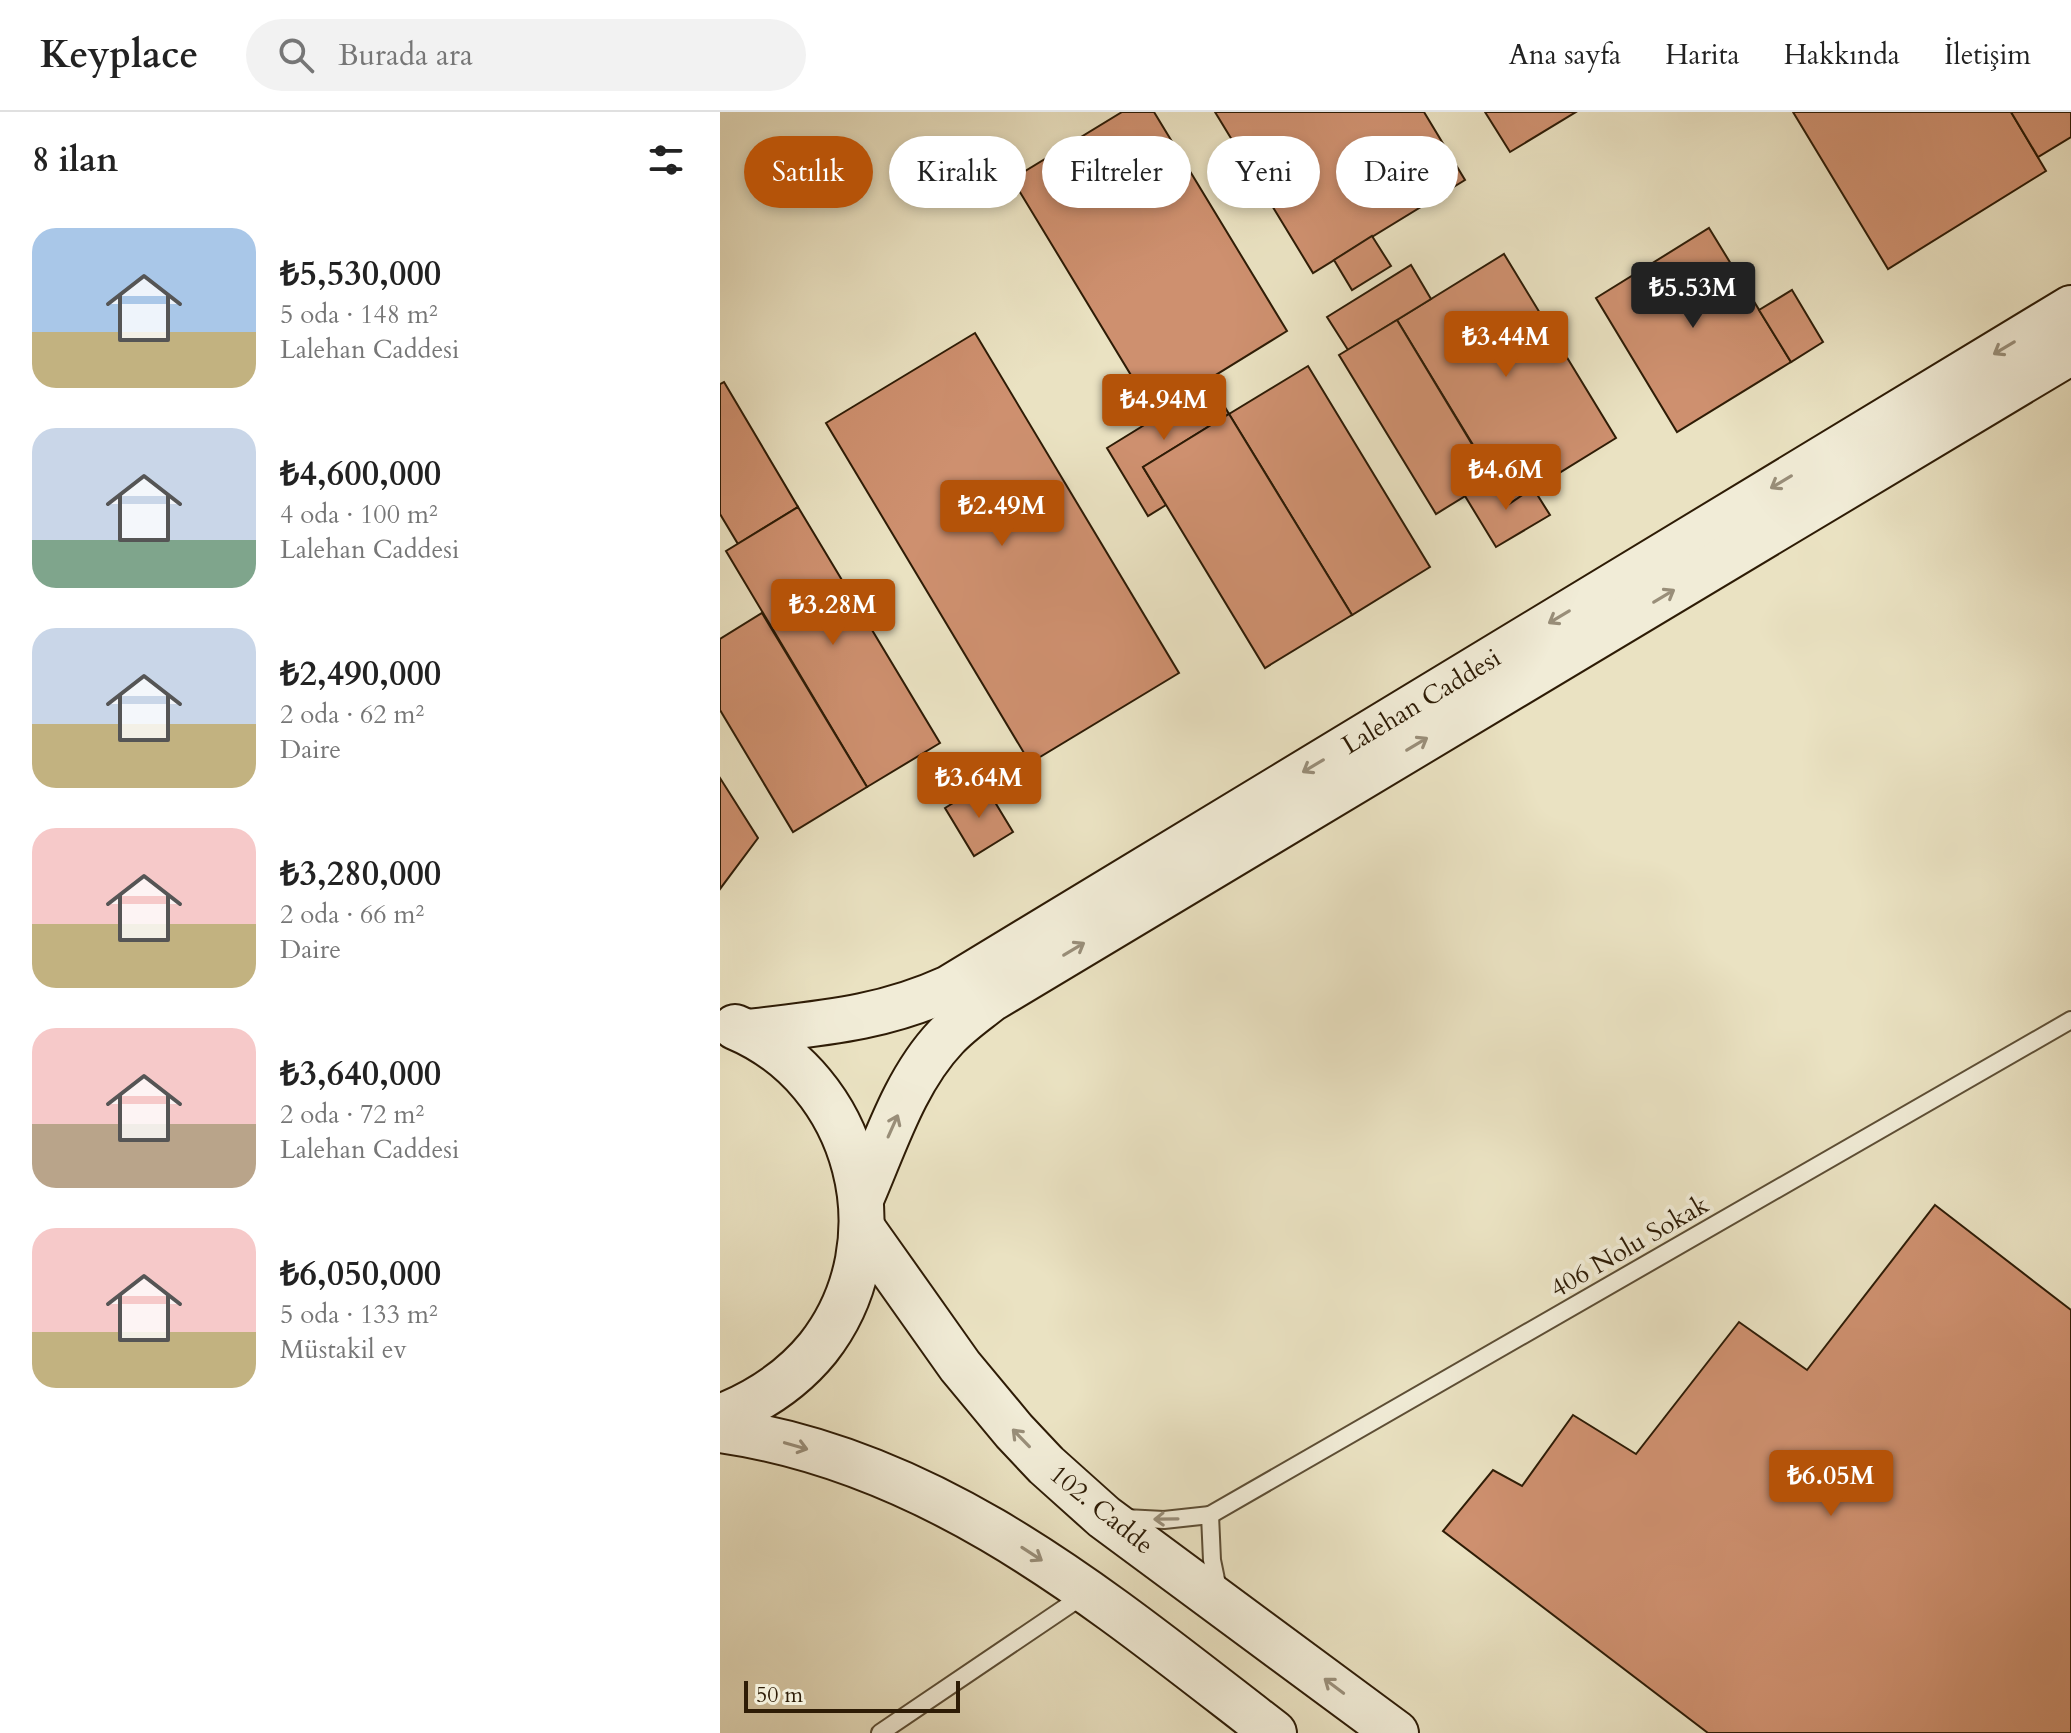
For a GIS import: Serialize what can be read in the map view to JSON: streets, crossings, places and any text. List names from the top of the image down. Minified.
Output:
{"streets":{"street":["Lalehan Caddesi","102. Cadde"],"lane":["406 Nolu Sokak"]},"crossings":[["Lalehan Caddesi","102. Cadde"],["406 Nolu Sokak","102. Cadde"]],"scale_bar":"50 m","page":{"header":"Keyplace","search":"Burada ara","nav":["Ana sayfa","Harita","Hakkında","İletişim"],"heading":"8 ilan","chip":["Satılık","Kiralık","Filtreler","Yeni","Daire"],"list":[{"name":"₺5,530,000","note":"5 oda · 148 m² · Lalehan Caddesi"},{"name":"₺4,600,000","note":"4 oda · 100 m² · Lalehan Caddesi"},{"name":"₺2,490,000","note":"2 oda · 62 m² · Daire"},{"name":"₺3,280,000","note":"2 oda · 66 m² · Daire"},{"name":"₺3,640,000","note":"2 oda · 72 m² · Lalehan Caddesi"},{"name":"₺6,050,000","note":"5 oda · 133 m² · Müstakil ev"}],"price":["₺5.53M","₺3.44M","₺4.94M","₺4.6M","₺2.49M","₺3.28M","₺3.64M","₺6.05M"],"scale":"50 m"}}
